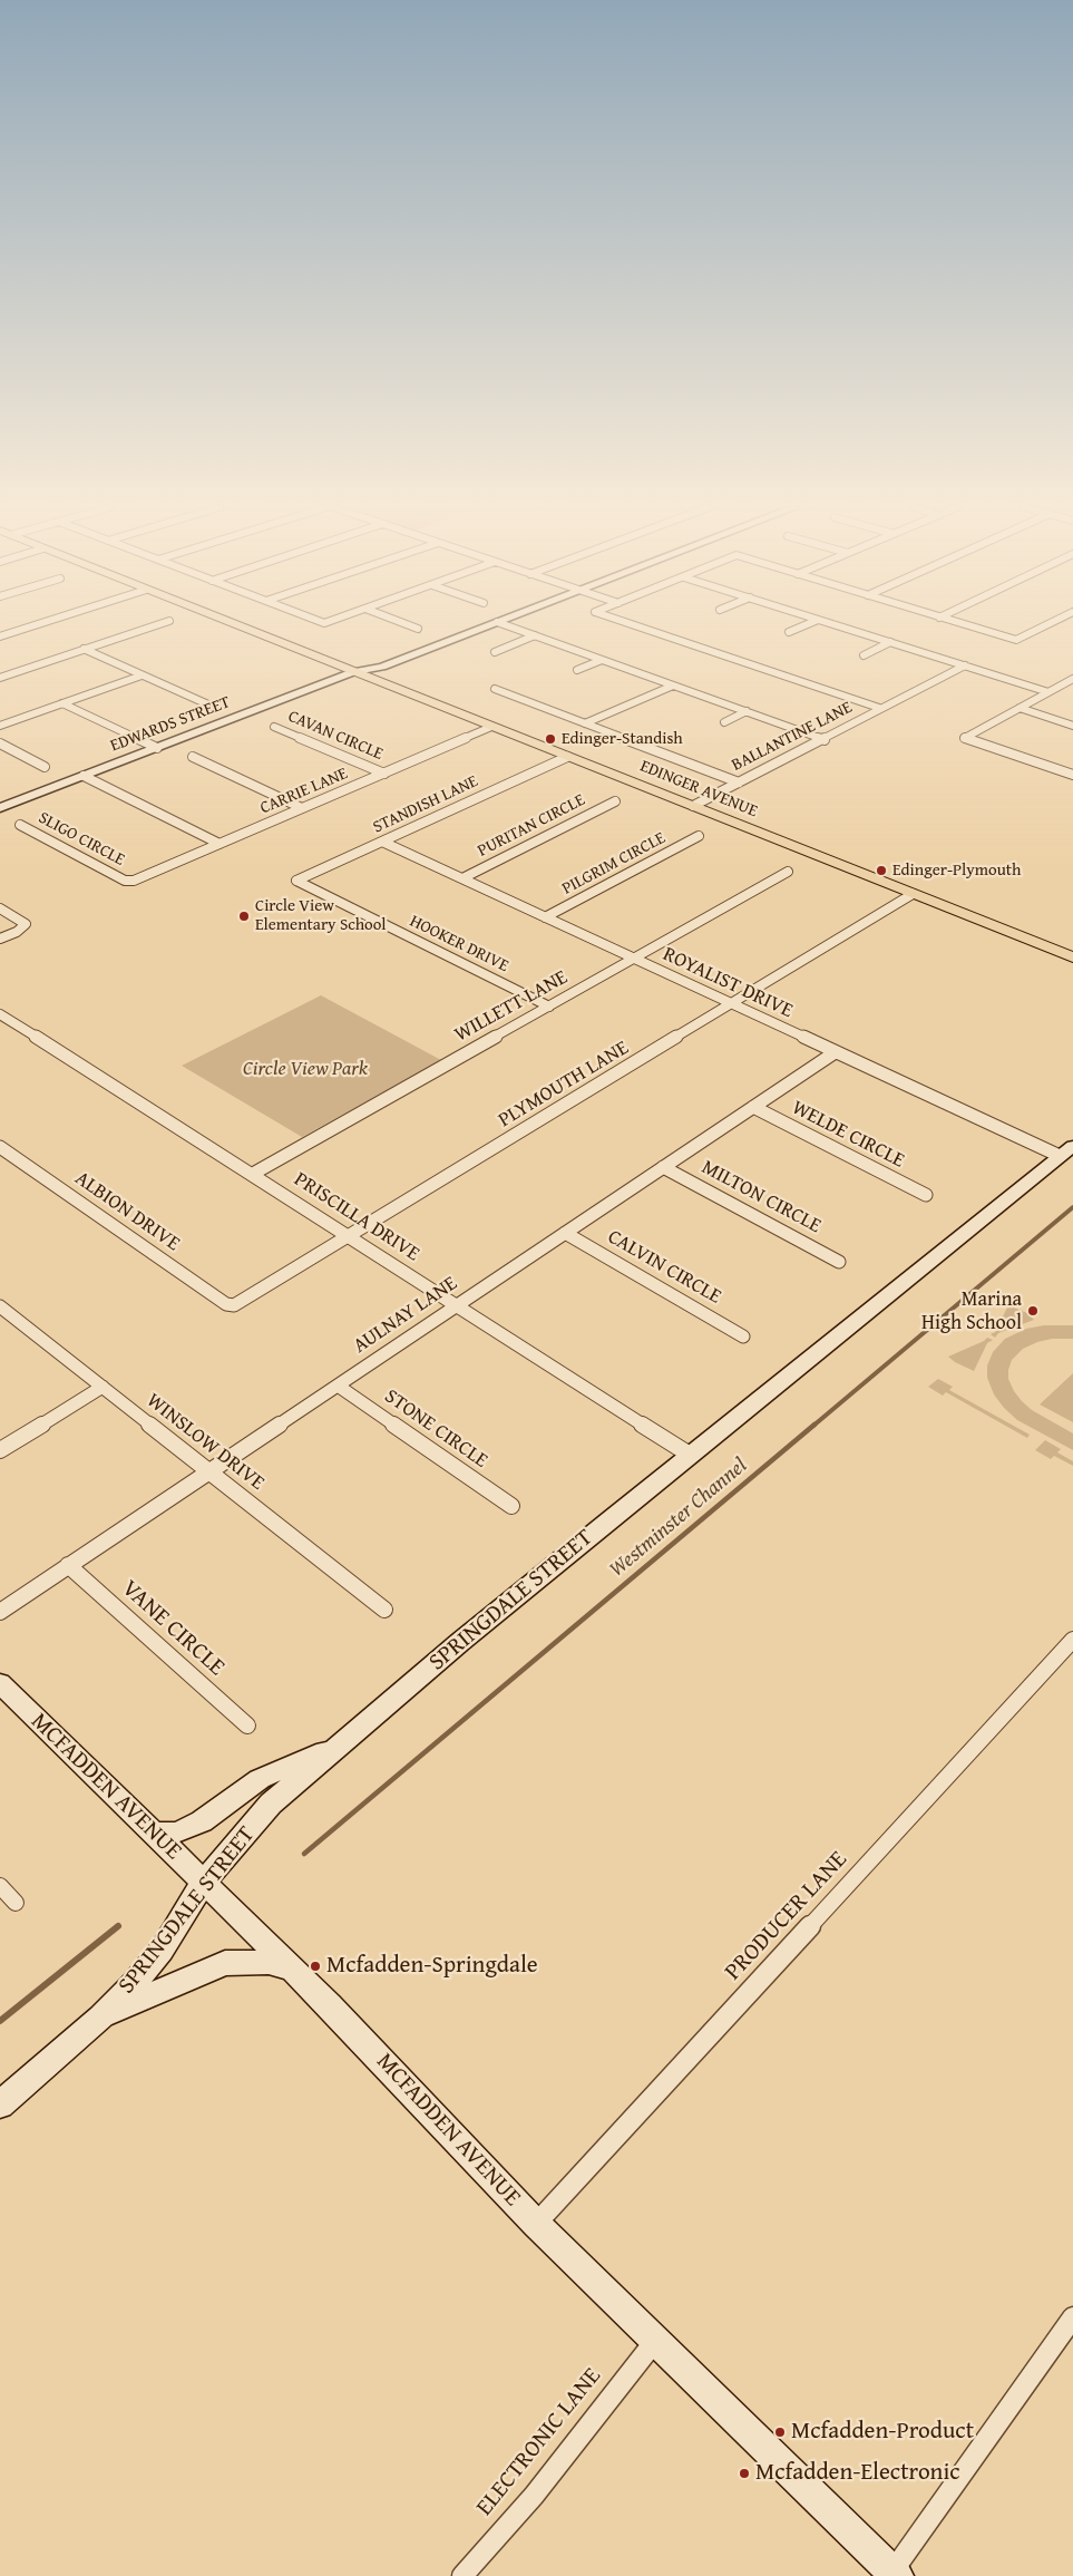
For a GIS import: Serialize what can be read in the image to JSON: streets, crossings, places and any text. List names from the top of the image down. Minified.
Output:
{"streets":{"main road":["EDWARDS STREET","EDINGER AVENUE","SPRINGDALE STREET","MCFADDEN AVENUE"],"street":["CAVAN CIRCLE","BALLANTINE LANE","CARRIE LANE","STANDISH LANE","PURITAN CIRCLE","SLIGO CIRCLE","PILGRIM CIRCLE","HOOKER DRIVE","ROYALIST DRIVE","WILLETT LANE","PLYMOUTH LANE","WELDE CIRCLE","MILTON CIRCLE","ALBION DRIVE","PRISCILLA DRIVE","CALVIN CIRCLE","AULNAY LANE","STONE CIRCLE","WINSLOW DRIVE","VANE CIRCLE","PRODUCER LANE","ELECTRONIC LANE"]},"crossings":[["EDWARDS STREET","EDINGER AVENUE"],["CAVAN CIRCLE","CARRIE LANE"],["BALLANTINE LANE","EDINGER AVENUE"],["EDINGER AVENUE","CARRIE LANE"],["EDINGER AVENUE","STANDISH LANE"],["EDINGER AVENUE","PLYMOUTH LANE"],["CARRIE LANE","SLIGO CIRCLE"],["STANDISH LANE","HOOKER DRIVE"],["STANDISH LANE","ROYALIST DRIVE"],["PURITAN CIRCLE","ROYALIST DRIVE"],["PILGRIM CIRCLE","ROYALIST DRIVE"],["HOOKER DRIVE","WILLETT LANE"],["ROYALIST DRIVE","WILLETT LANE"],["ROYALIST DRIVE","PLYMOUTH LANE"],["ROYALIST DRIVE","AULNAY LANE"],["ROYALIST DRIVE","SPRINGDALE STREET"],["WILLETT LANE","PRISCILLA DRIVE"],["PLYMOUTH LANE","ALBION DRIVE"],["PLYMOUTH LANE","PRISCILLA DRIVE"],["WELDE CIRCLE","AULNAY LANE"],["MILTON CIRCLE","AULNAY LANE"],["PRISCILLA DRIVE","AULNAY LANE"],["PRISCILLA DRIVE","SPRINGDALE STREET"],["CALVIN CIRCLE","AULNAY LANE"],["AULNAY LANE","STONE CIRCLE"],["AULNAY LANE","WINSLOW DRIVE"],["AULNAY LANE","VANE CIRCLE"],["SPRINGDALE STREET","MCFADDEN AVENUE"],["MCFADDEN AVENUE","PRODUCER LANE"],["MCFADDEN AVENUE","ELECTRONIC LANE"]],"water":["Westminster Channel"],"parks":["Circle View Park"],"places":["Edinger-Standish","Edinger-Plymouth","Circle View Elementary School","Marina High School","Mcfadden-Springdale","Mcfadden-Product","Mcfadden-Electronic"]}
